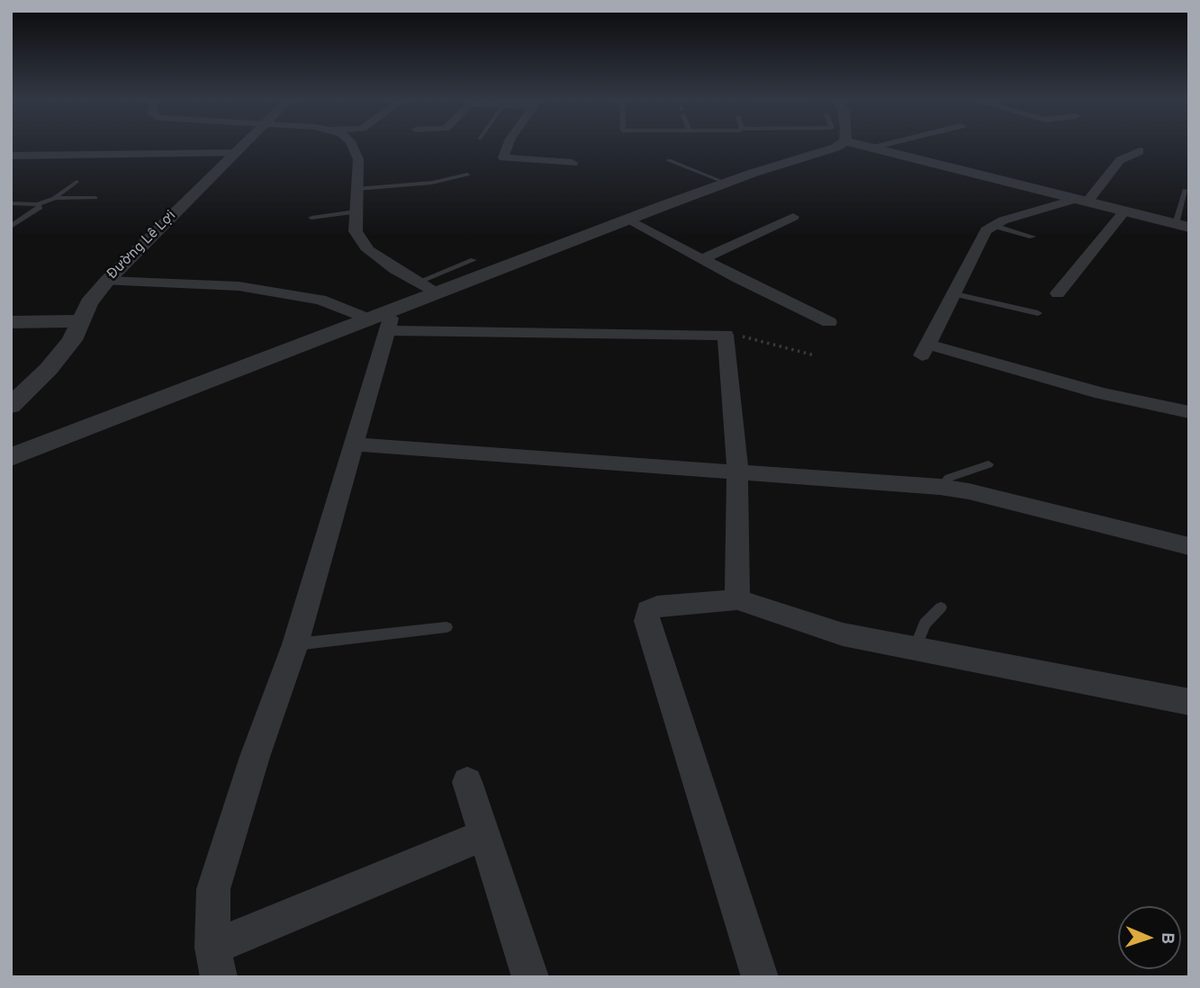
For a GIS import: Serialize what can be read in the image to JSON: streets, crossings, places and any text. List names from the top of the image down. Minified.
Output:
{"streets":{"street":["Đường Lê Lợi"]},"north":"right"}
